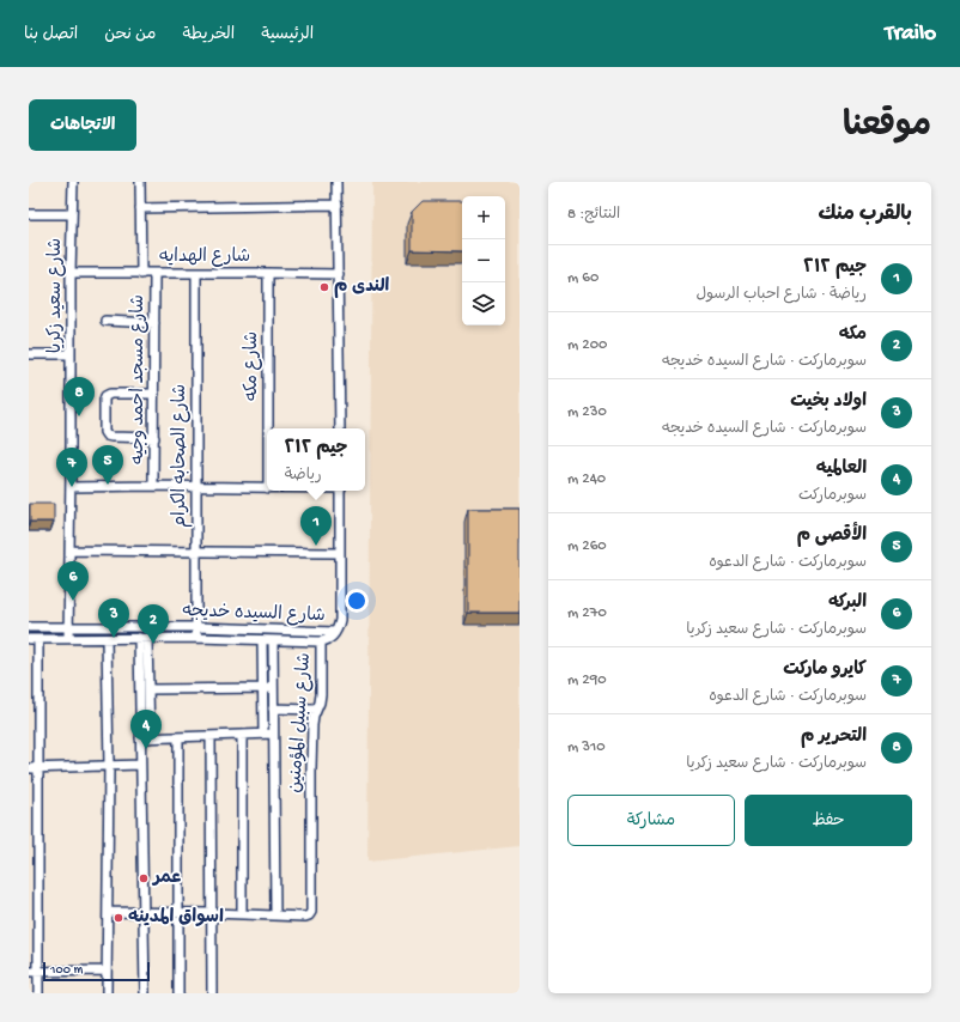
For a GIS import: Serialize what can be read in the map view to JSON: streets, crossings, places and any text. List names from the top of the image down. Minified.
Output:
{"streets":{"street":["شارع الهدايه","شارع سعيد زكريا","شارع مكه","شارع مسجد احمد وجيه","شارع الصحابه الكرام","شارع السيده خديجه","شارع سبيل المؤمنين"]},"crossings":[["شارع الهدايه","شارع سعيد زكريا"],["شارع الهدايه","شارع مكه"],["شارع الهدايه","شارع مسجد احمد وجيه"],["شارع الهدايه","شارع الصحابه الكرام"],["شارع سعيد زكريا","شارع السيده خديجه"],["شارع الصحابه الكرام","شارع السيده خديجه"],["شارع السيده خديجه","شارع سبيل المؤمنين"]],"places":["الندى م","عمر","اسواق المدينه"],"scale_bar":"100 m","page":{"header":"Trailo","nav":["الرئيسية","الخريطة","من نحن","اتصل بنا"],"title":"موقعنا","buttons":["الاتجاهات",["حفظ","مشاركة"]],"heading":["بالقرب منك","النتائج: 8"],"map_buttons":["+","−"],"list":[{"mark":"1","name":"جيم ٢١٢","note":"رياضة · شارع احباب الرسول","value":"60 m"},{"mark":"2","name":"مكه","note":"سوبرماركت · شارع السيده خديجه","value":"200 m"},{"mark":"3","name":"اولاد بخيت","note":"سوبرماركت · شارع السيده خديجه","value":"230 m"},{"mark":"4","name":"العالميه","note":"سوبرماركت","value":"240 m"},{"mark":"5","name":"الأقصى م","note":"سوبرماركت · شارع الدعوه","value":"260 m"},{"mark":"6","name":"البركه","note":"سوبرماركت · شارع سعيد زكريا","value":"270 m"},{"mark":"7","name":"كايرو ماركت","note":"سوبرماركت · شارع الدعوه","value":"290 m"},{"mark":"8","name":"التحرير م","note":"سوبرماركت · شارع سعيد زكريا","value":"310 m"}],"pins":["8","5","7","1","6","3","2","4"],"popup":["جيم ٢١٢","رياضة"],"scale":"100 m"}}
